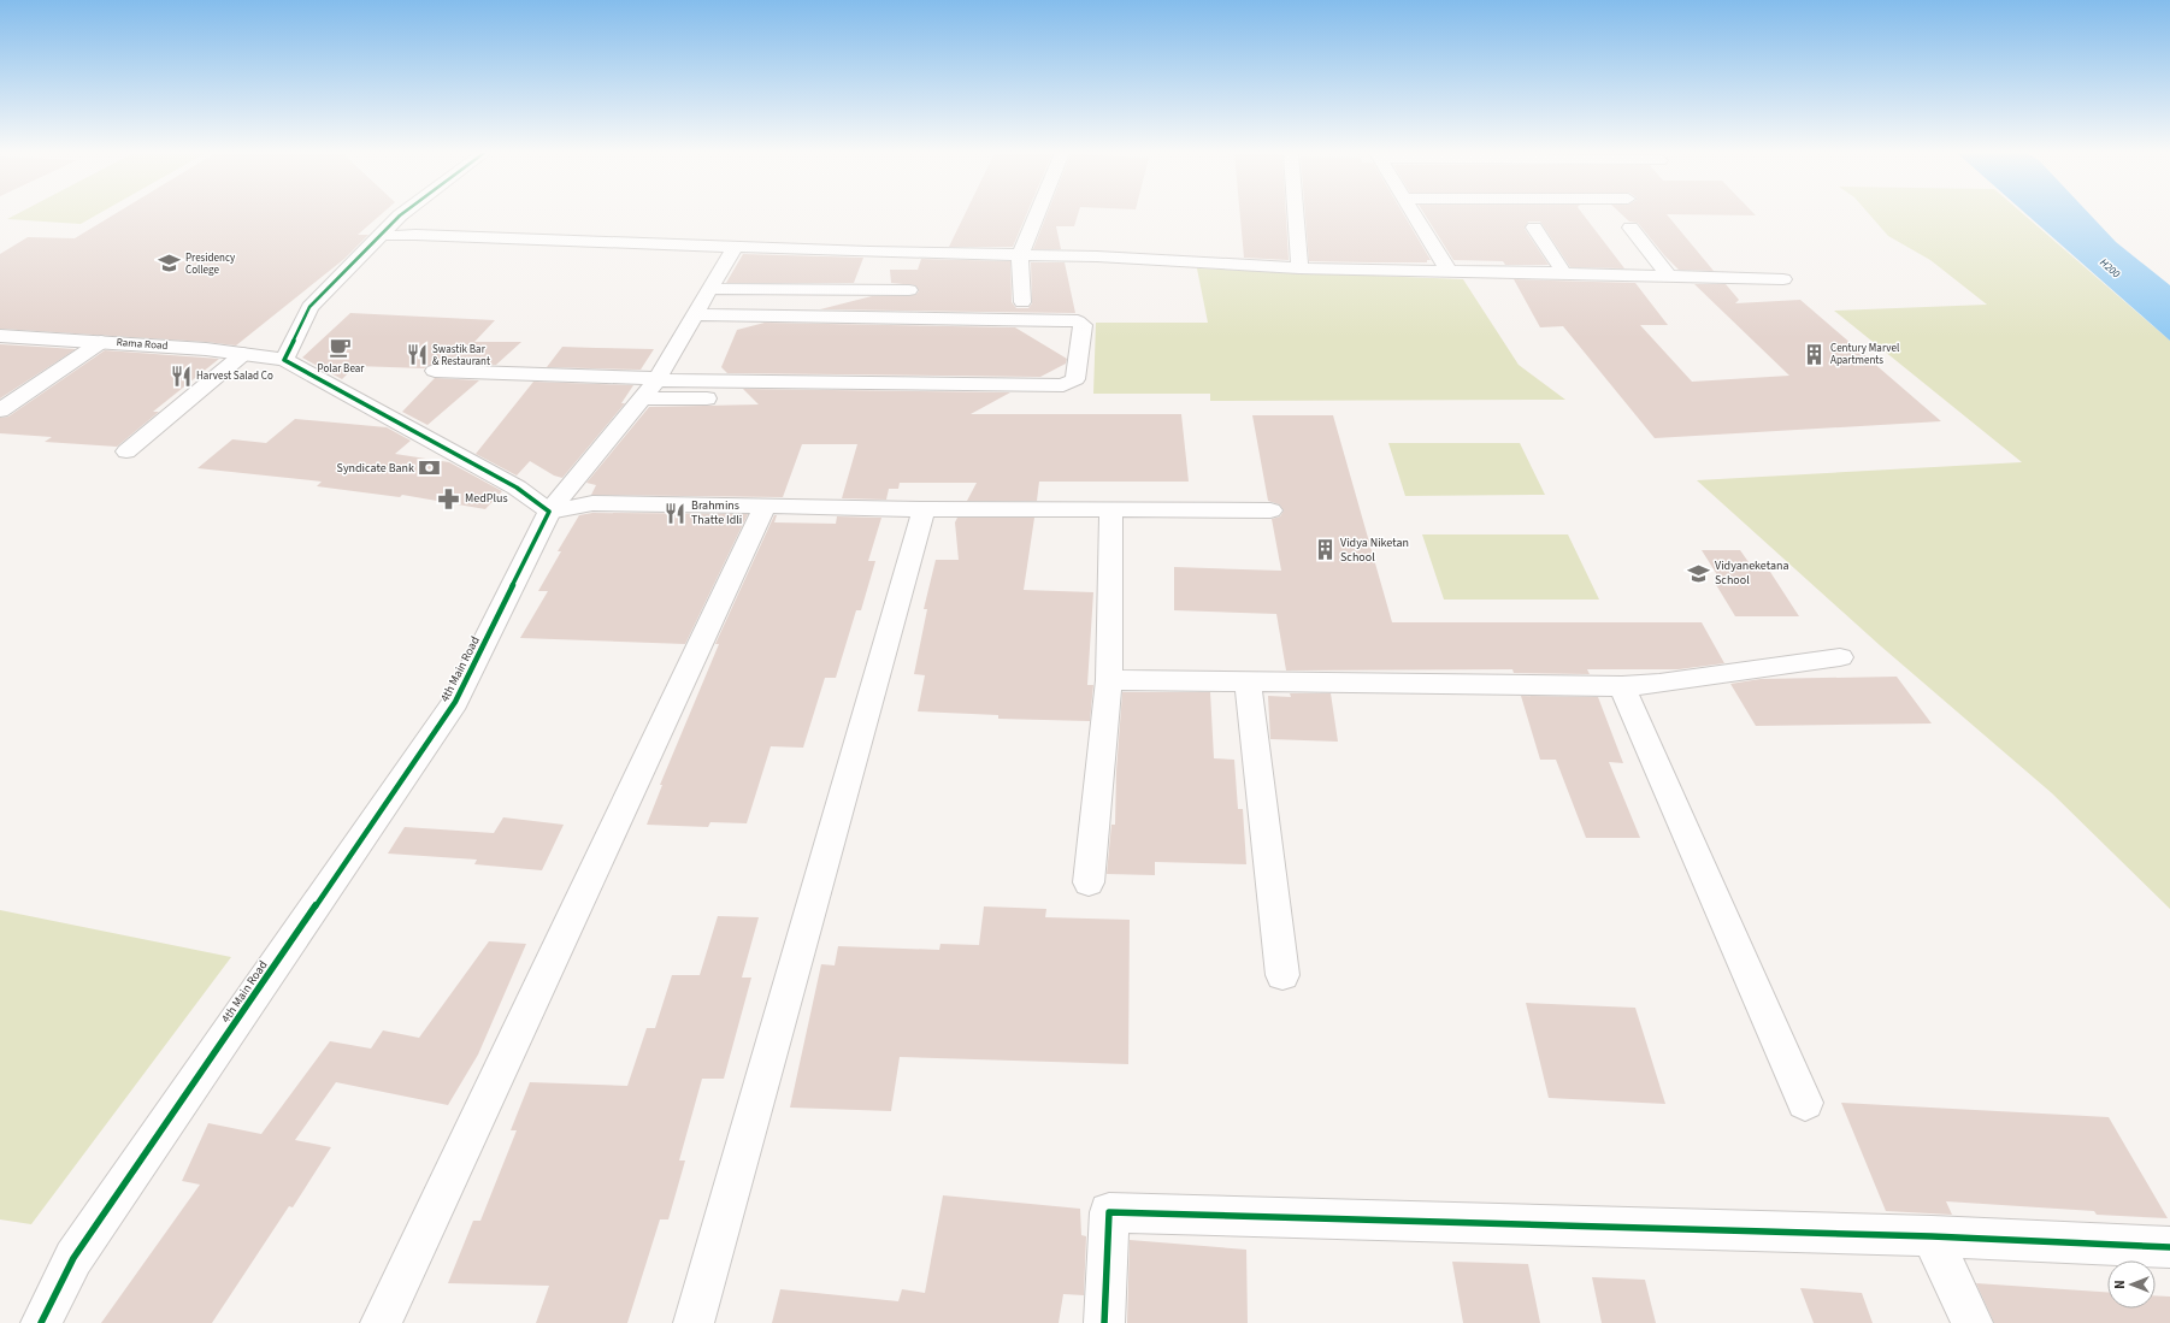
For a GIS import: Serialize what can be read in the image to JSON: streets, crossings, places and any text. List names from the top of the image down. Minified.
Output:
{"streets":{"street":["Rama Road","4th Main Road"]},"water":["H200"],"places":{"school or university":["Presidency College","Vidyaneketana School"],"cafe":["Polar Bear"],"building":["Century Marvel Apartments","Vidya Niketan School"],"restaurant":["Swastik Bar & Restaurant","Harvest Salad Co","Brahmins Thatte Idli"],"bank":["Syndicate Bank"],"pharmacy":["MedPlus"]},"north":"left"}
